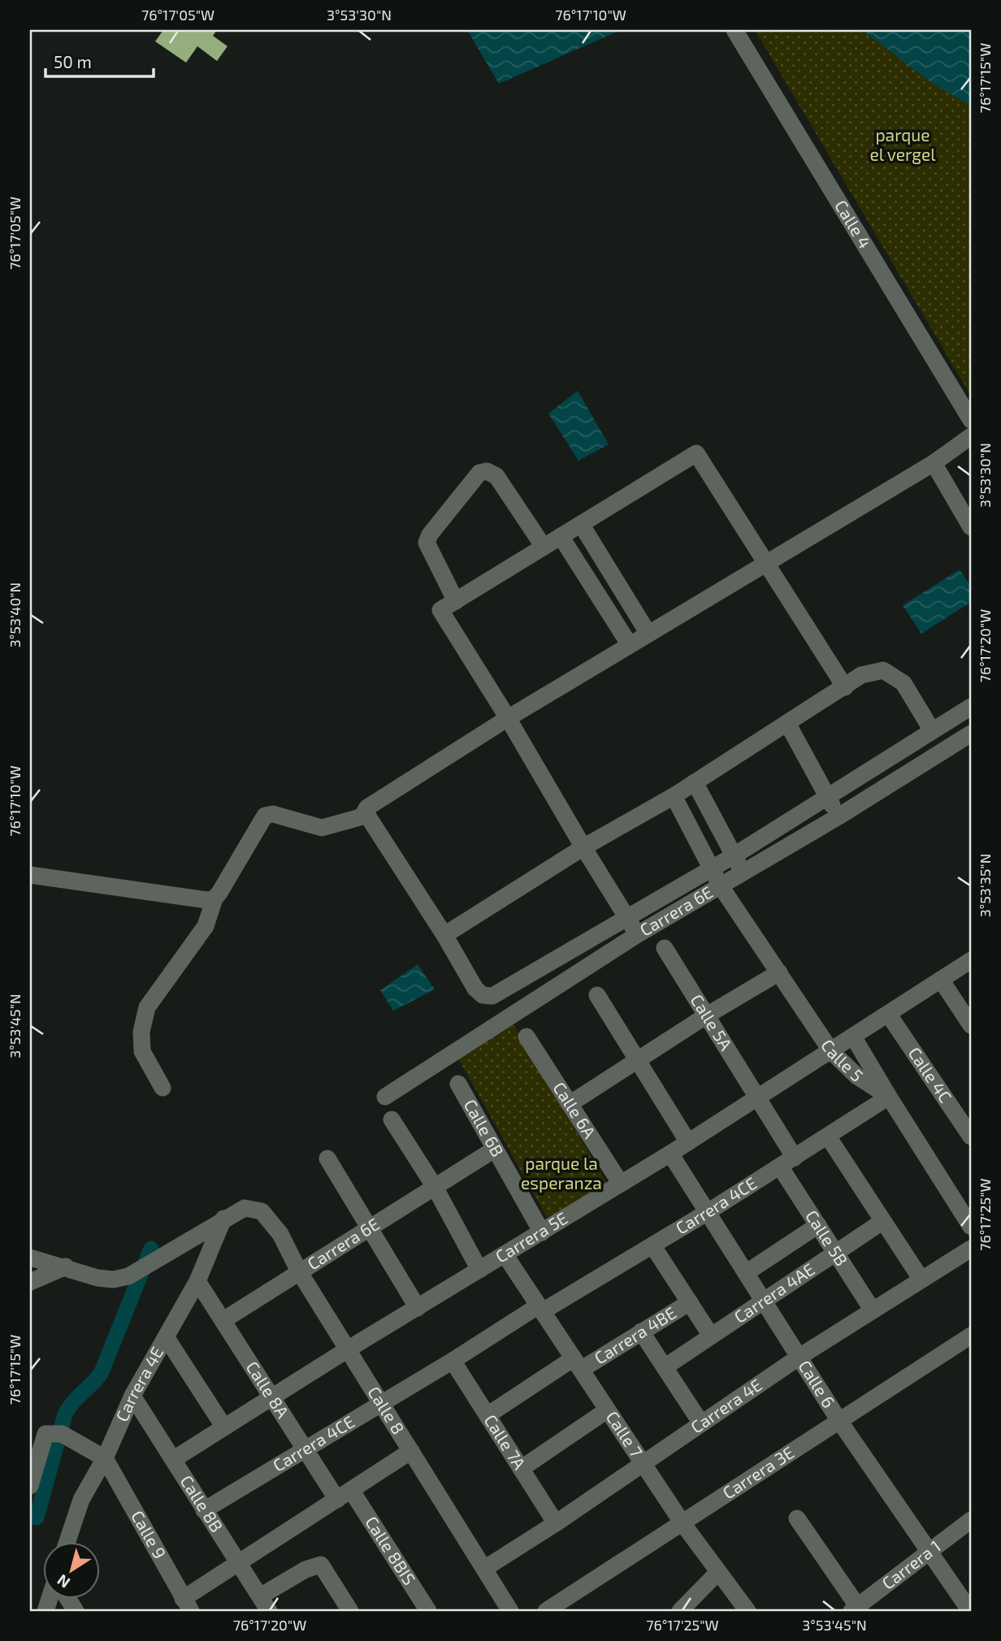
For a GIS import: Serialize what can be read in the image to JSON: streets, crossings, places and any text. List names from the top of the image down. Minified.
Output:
{"streets":{"street":["Calle 4","Carrera 6E","Calle 5A","Calle 5","Calle 4C","Calle 6A","Calle 6B","Carrera 4CE","Carrera 5E","Calle 5B","Carrera 4AE","Carrera 4BE","Calle 6","Carrera 4E","Calle 8A","Calle 8","Calle 7","Calle 7A","Carrera 3E","Calle 8B","Calle 9","Calle 8BIS","Carrera 1"]},"crossings":[["Carrera 6E","Calle 5"],["Carrera 6E","Calle 6B"],["Carrera 6E","Calle 8A"],["Carrera 6E","Calle 8"],["Calle 5A","Carrera 4CE"],["Calle 5A","Carrera 5E"],["Calle 5","Carrera 4CE"],["Calle 5","Carrera 5E"],["Calle 4C","Carrera 5E"],["Calle 6A","Carrera 5E"],["Calle 6B","Carrera 5E"],["Carrera 4CE","Calle 5B"],["Carrera 4CE","Calle 6"],["Carrera 4CE","Calle 8A"],["Carrera 4CE","Calle 8"],["Carrera 4CE","Calle 7"],["Carrera 4CE","Calle 7A"],["Carrera 4CE","Calle 8B"],["Carrera 5E","Calle 6"],["Carrera 5E","Calle 8A"],["Carrera 5E","Calle 8"],["Carrera 5E","Calle 7"],["Carrera 5E","Calle 8B"],["Calle 5B","Carrera 4AE"],["Calle 5B","Carrera 4E"],["Carrera 4AE","Calle 6"],["Carrera 4BE","Calle 7"],["Carrera 4BE","Calle 7A"],["Calle 6","Carrera 4E"],["Calle 6","Carrera 3E"],["Calle 6","Carrera 1"],["Carrera 4E","Calle 8A"],["Carrera 4E","Calle 8"],["Carrera 4E","Calle 7"],["Carrera 4E","Calle 7A"],["Carrera 4E","Calle 8B"],["Carrera 4E","Calle 9"],["Calle 8A","Calle 8BIS"],["Calle 7","Carrera 3E"]],"parks":["parque el vergel","parque la esperanza"],"scale_bar":"50 m","north":"bottom left","coordinates":["76°17'05\"W","3°53'30\"N","76°17'10\"W","76°17'15\"W","3°53'40\"N","76°17'20\"W","3°53'35\"N","3°53'45\"N","76°17'25\"W"]}
